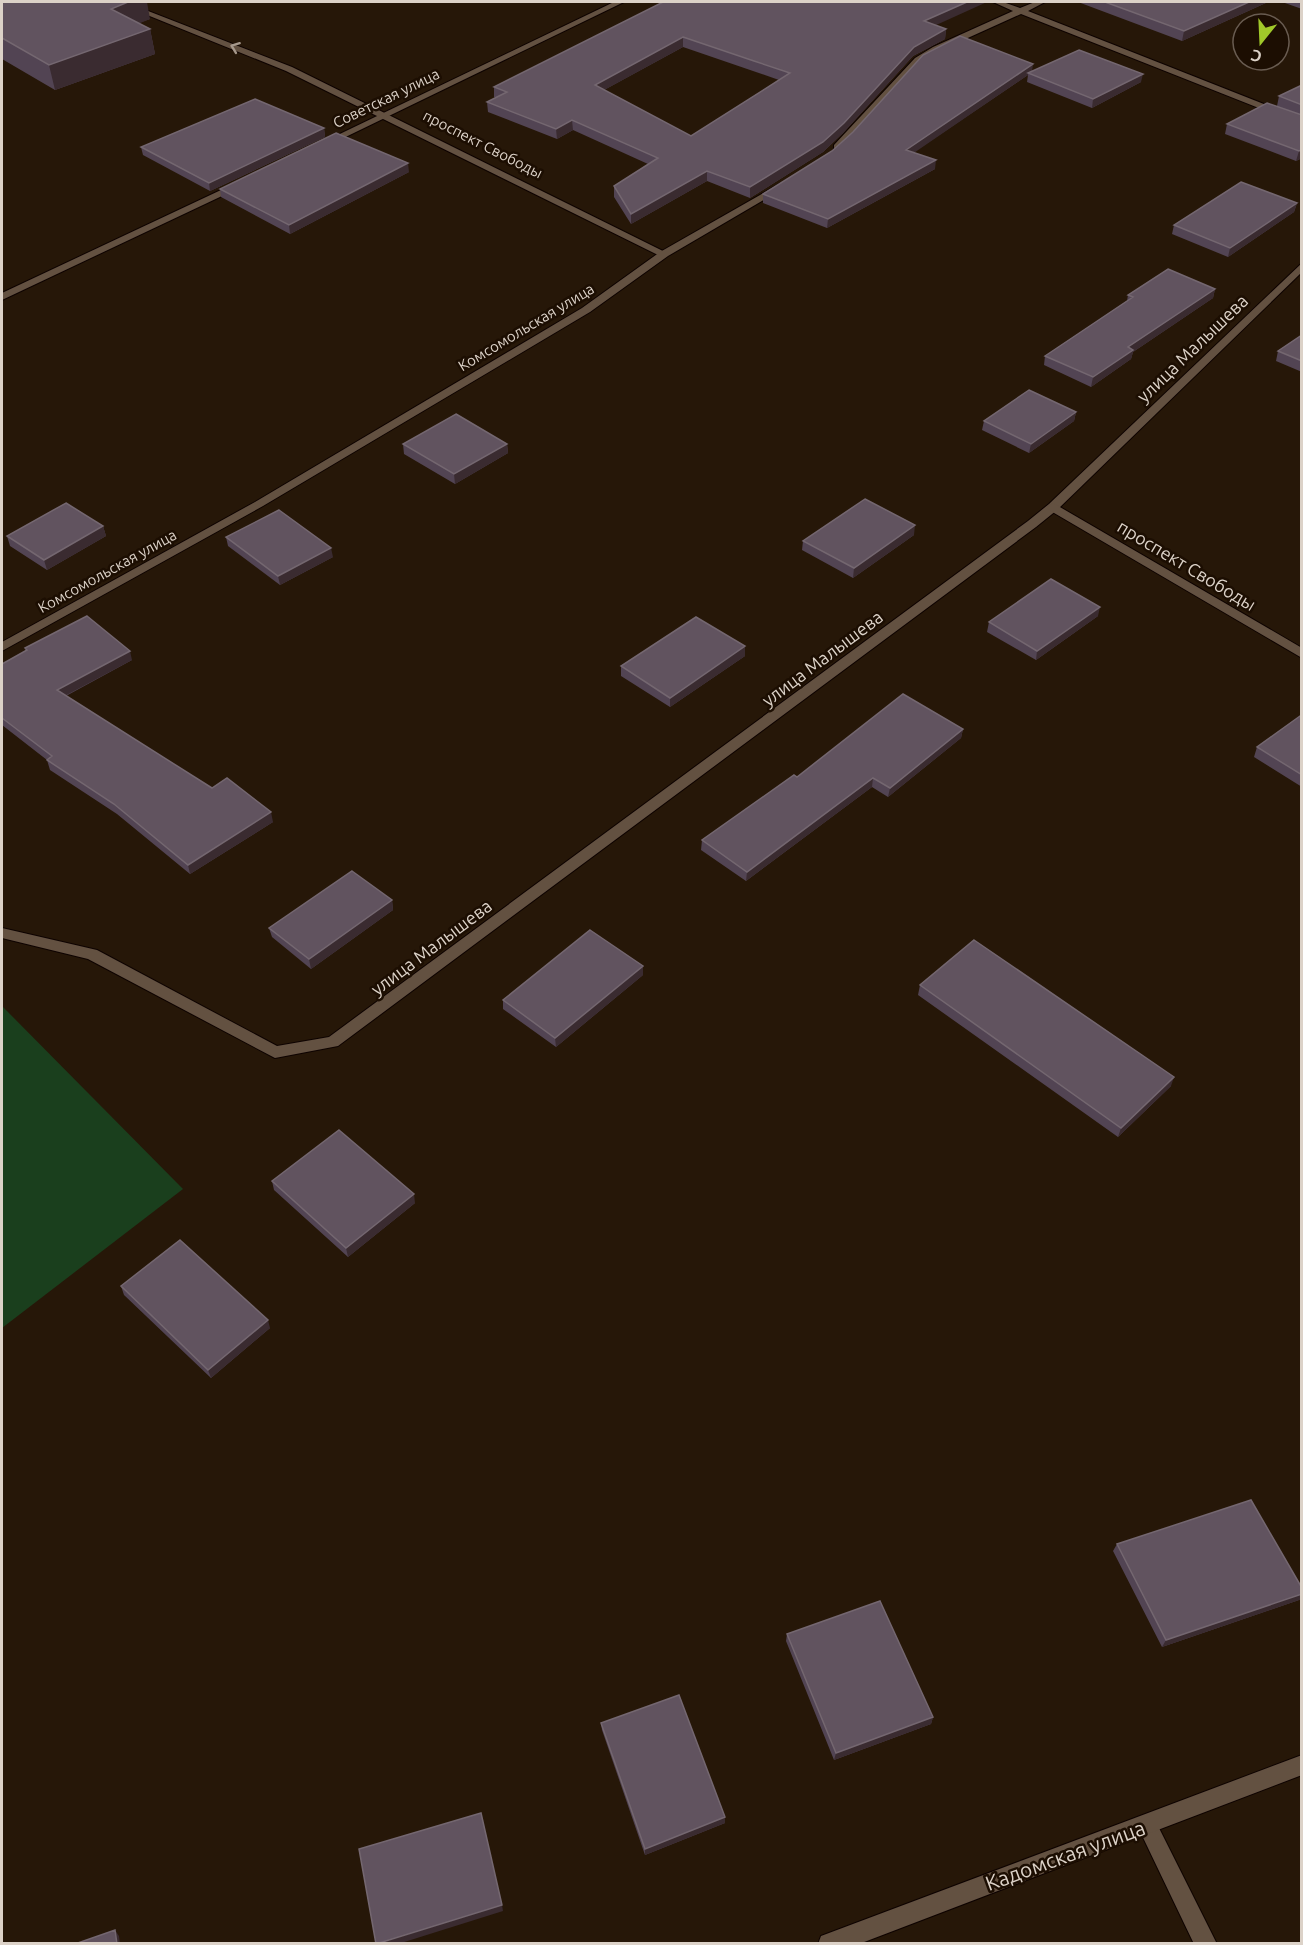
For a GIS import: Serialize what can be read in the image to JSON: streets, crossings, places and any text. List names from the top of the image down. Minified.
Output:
{"streets":{"street":["Советская улица","проспект Свободы","Комсомольская улица","улица Малышева","Кадомская улица"]},"crossings":[["Советская улица","проспект Свободы"],["проспект Свободы","Комсомольская улица"],["проспект Свободы","улица Малышева"]],"north":"bottom"}
